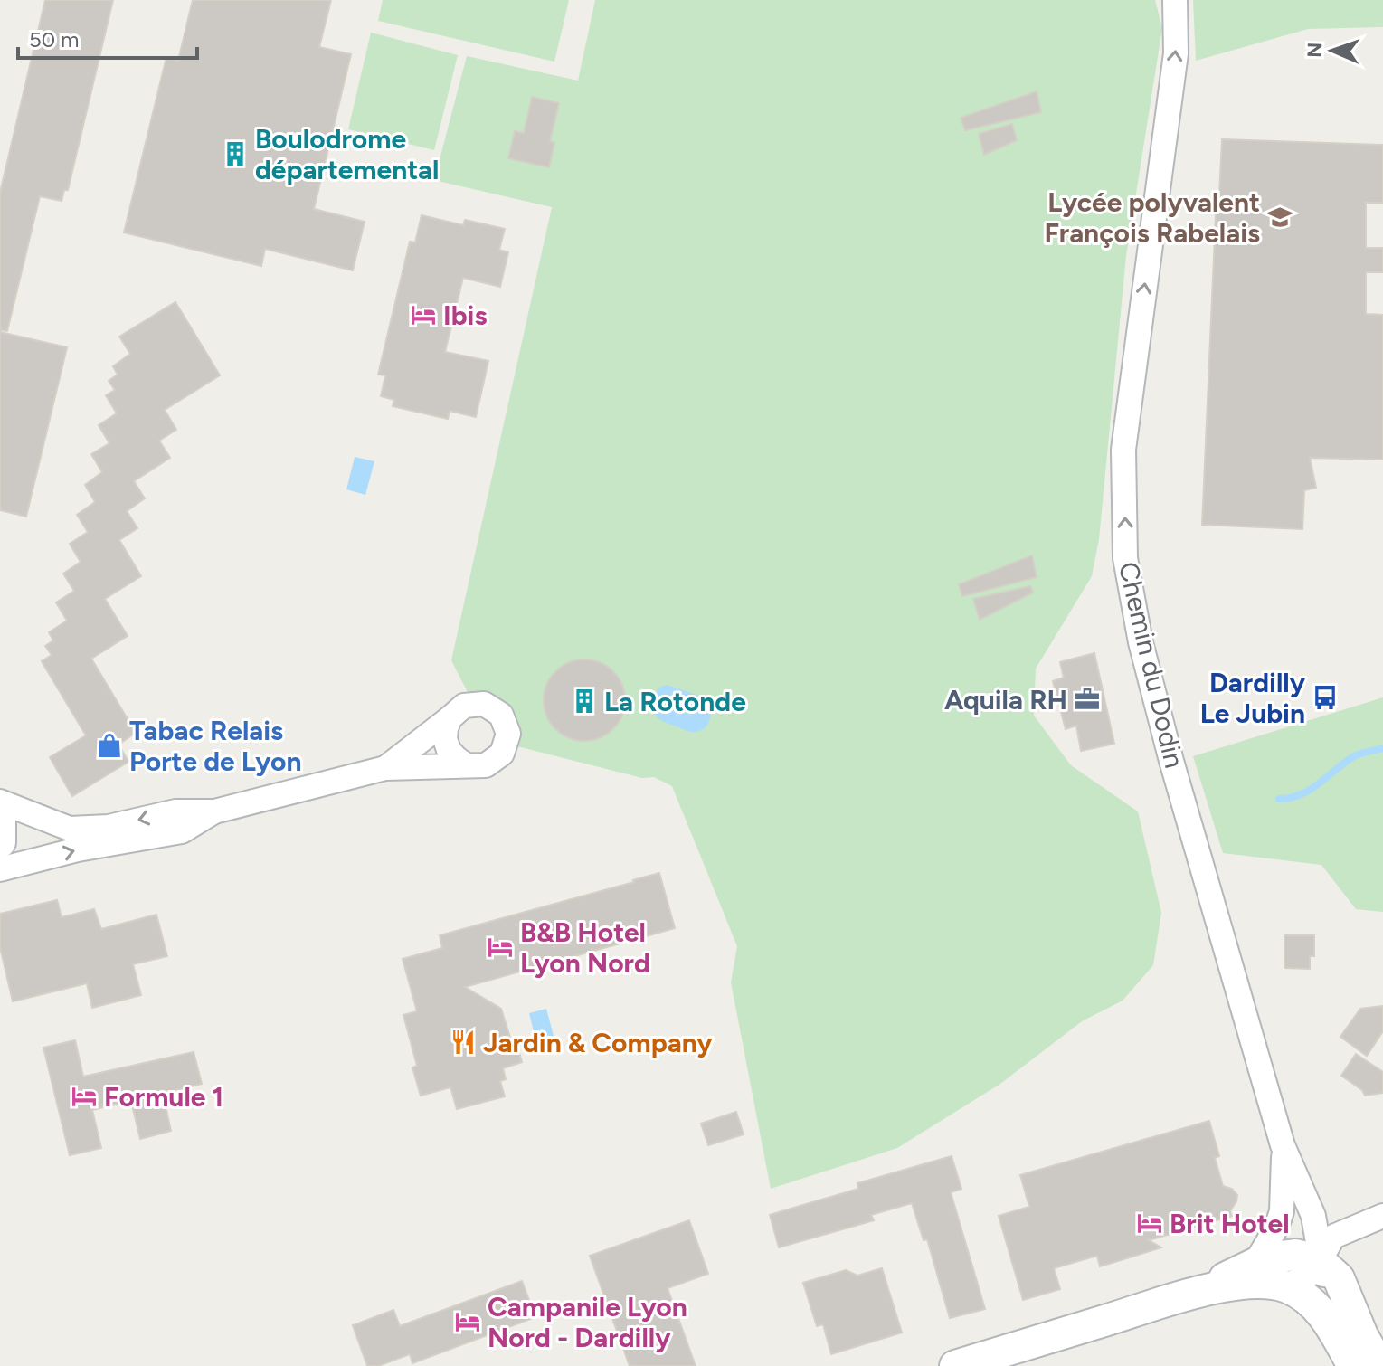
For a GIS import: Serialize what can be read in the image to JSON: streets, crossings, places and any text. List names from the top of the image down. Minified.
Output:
{"streets":{"street":["Chemin du Dodin"]},"one_way":["Chemin du Dodin"],"places":{"building":["Boulodrome départemental","La Rotonde"],"school or university":["Lycée polyvalent François Rabelais"],"hotel":["Ibis","B&B Hotel Lyon Nord","Formule 1","Brit Hotel","Campanile Lyon Nord - Dardilly"],"bus stop":["Dardilly Le Jubin"],"office":["Aquila RH"],"shop":["Tabac Relais Porte de Lyon"],"restaurant":["Jardin & Company"]},"scale_bar":"50 m","north":"left"}
